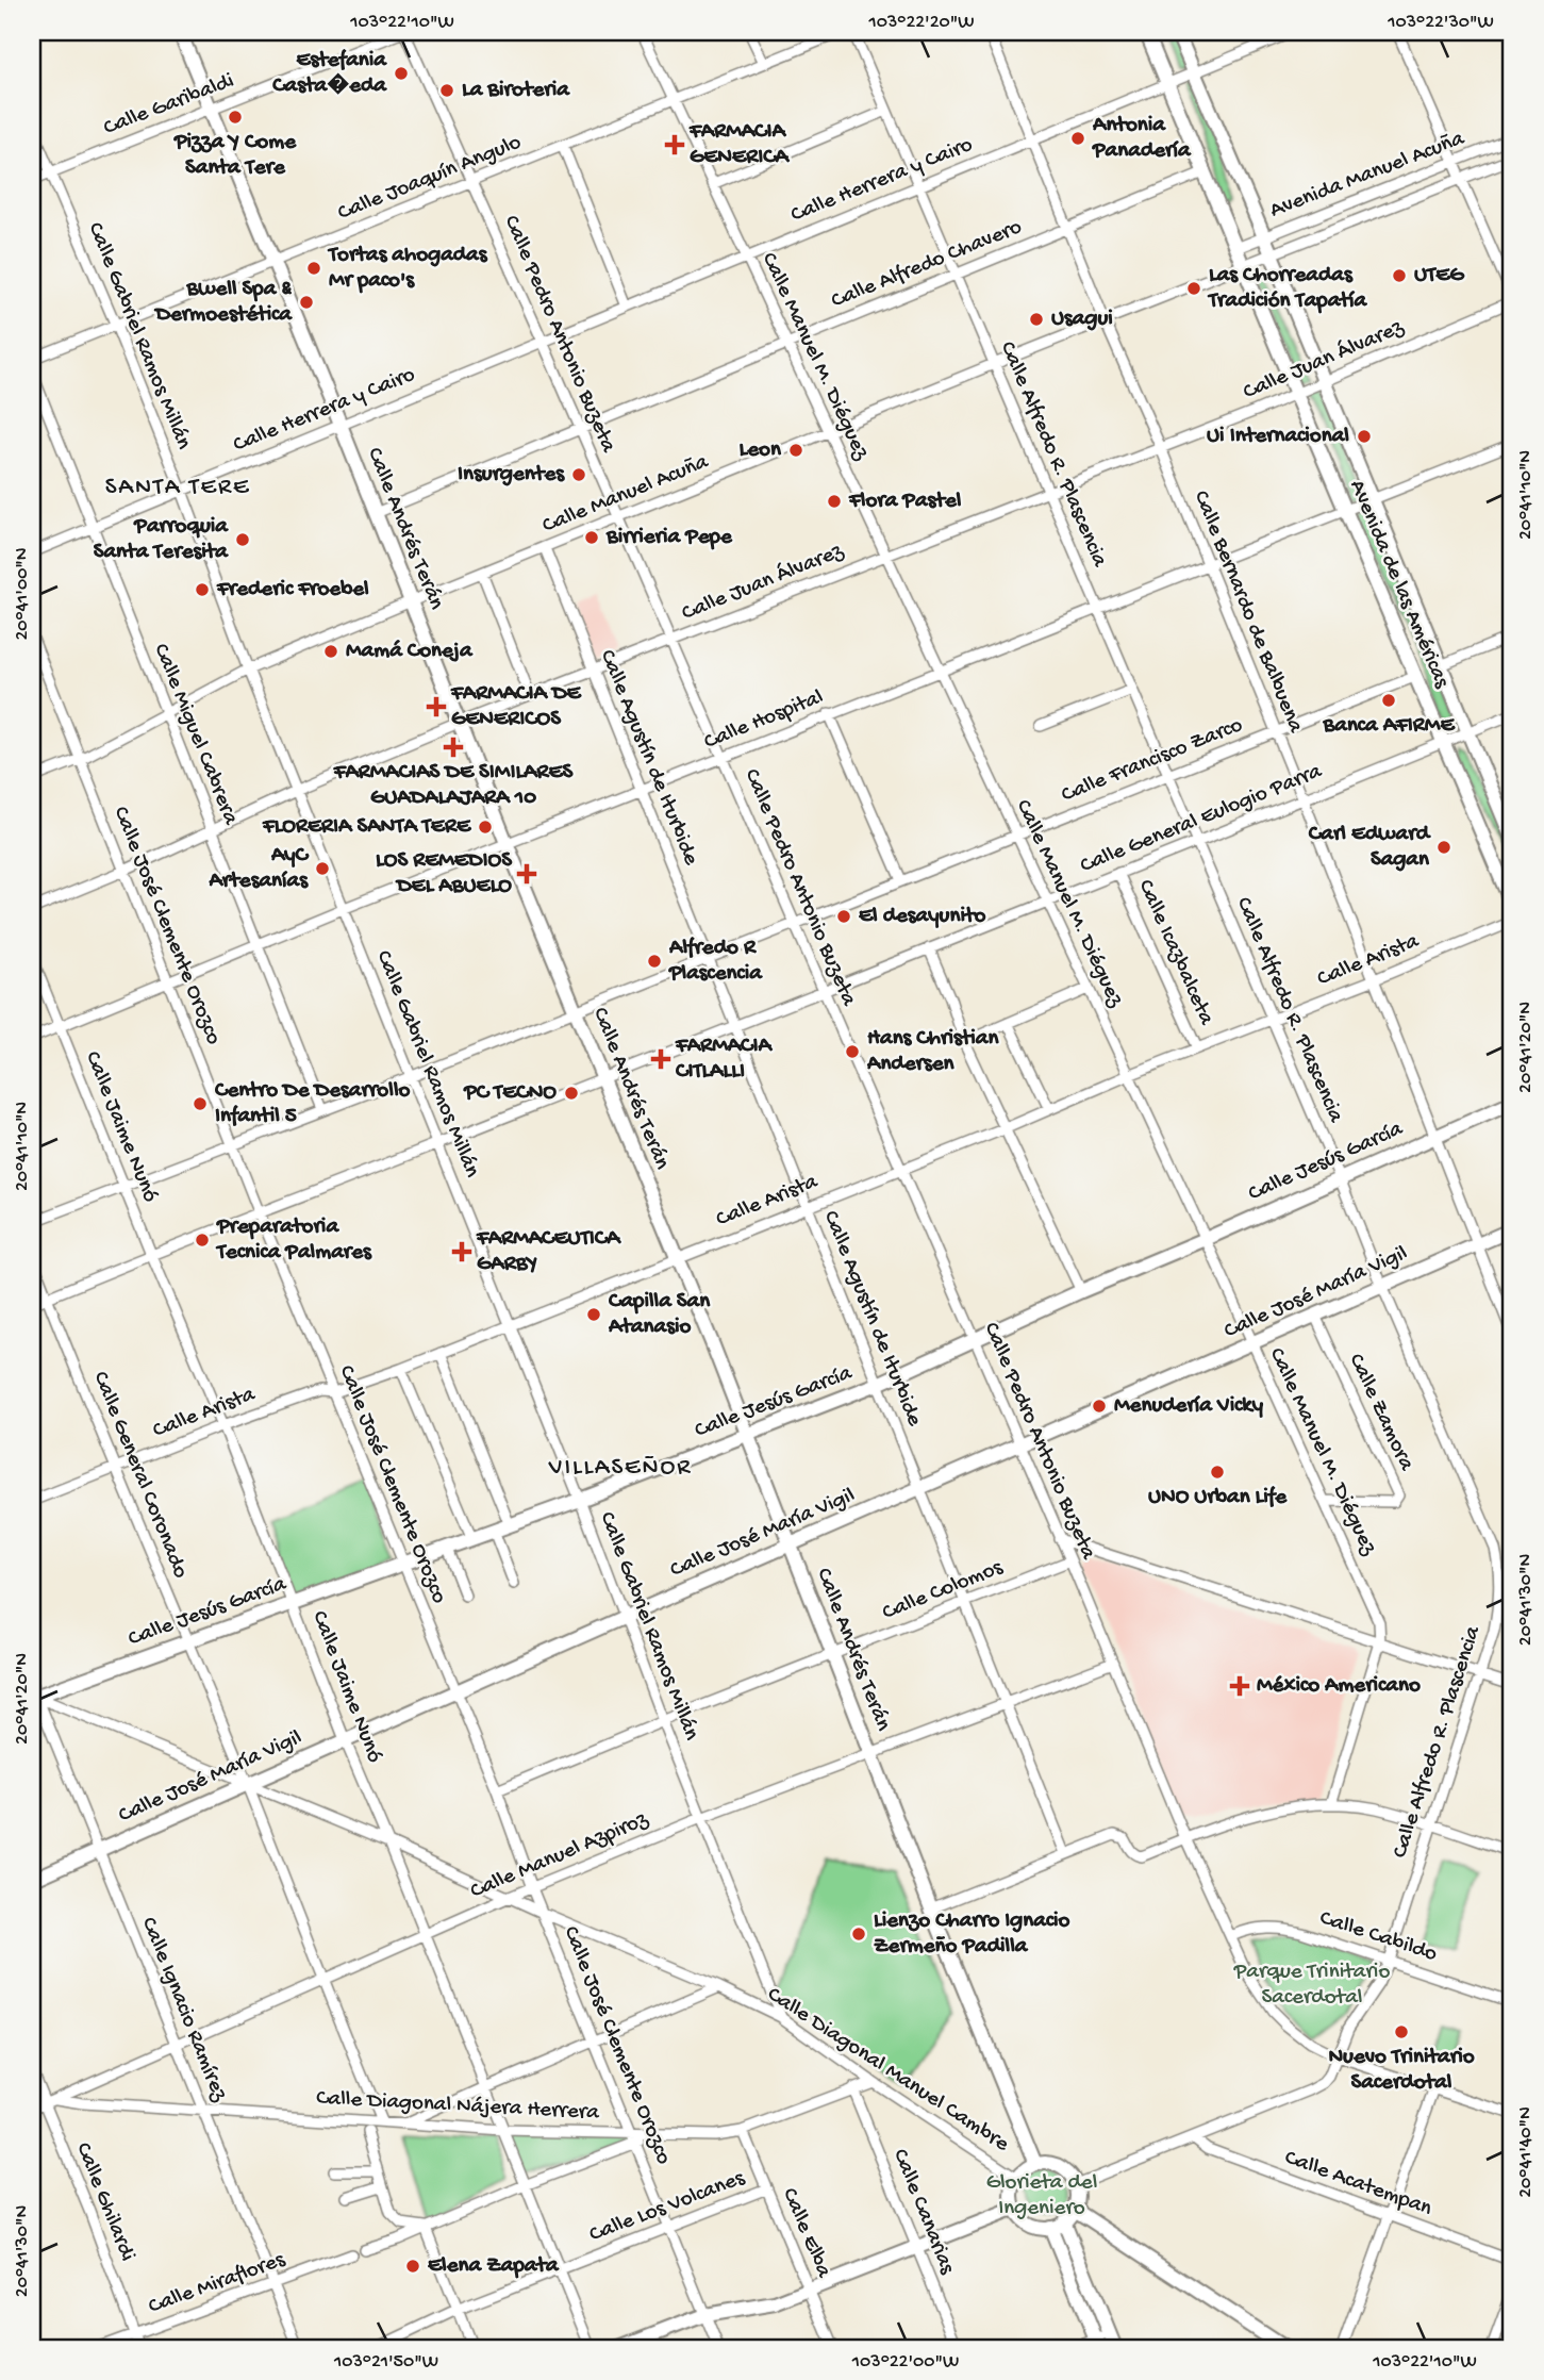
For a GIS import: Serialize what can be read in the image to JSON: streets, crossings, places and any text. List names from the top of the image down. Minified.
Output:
{"streets":{"street":["Calle Garibaldi","Avenida Manuel Acuña","Calle Joaquín Angulo","Calle Herrera y Cairo","Calle Alfredo Chavero","Calle Pedro Antonio Buzeta","Calle Gabriel Ramos Millán","Calle Manuel M. Diéguez","Calle Juan Álvarez","Calle Alfredo R. Plascencia","Calle Manuel Acuña","Calle Andrés Terán","Avenida de las Américas","Calle Bernardo de Balbuena","Calle Hospital","Calle Miguel Cabrera","Calle Agustín de Iturbide","Calle Francisco Zarco","Calle General Eulogio Parra","Calle José Clemente Orozco","Calle Icazbalceta","Calle Arista","Calle Jaime Nunó","Calle Jesús García","Calle José María Vigil","Calle Zamora","Calle General Coronado","Calle Colomos","Calle Manuel Azpiroz","Calle Cabildo","Calle Ignacio Ramírez","Calle Diagonal Manuel Cambre","Calle Diagonal Nájera Herrera","Calle Acatempan","Calle Ghilardi","Calle Los Volcanes","Calle Canarias","Calle Elba","Calle Miraflores"]},"crossings":[["Calle Garibaldi","Calle Pedro Antonio Buzeta"],["Calle Garibaldi","Calle Gabriel Ramos Millán"],["Calle Garibaldi","Calle Andrés Terán"],["Avenida Manuel Acuña","Calle Manuel Acuña"],["Avenida Manuel Acuña","Avenida de las Américas"],["Calle Joaquín Angulo","Calle Pedro Antonio Buzeta"],["Calle Joaquín Angulo","Calle Gabriel Ramos Millán"],["Calle Joaquín Angulo","Calle Manuel M. Diéguez"],["Calle Joaquín Angulo","Calle Andrés Terán"],["Calle Herrera y Cairo","Calle Pedro Antonio Buzeta"],["Calle Herrera y Cairo","Calle Gabriel Ramos Millán"],["Calle Herrera y Cairo","Calle Manuel M. Diéguez"],["Calle Herrera y Cairo","Calle Alfredo R. Plascencia"],["Calle Herrera y Cairo","Calle Andrés Terán"],["Calle Herrera y Cairo","Avenida de las Américas"],["Calle Herrera y Cairo","Calle Bernardo de Balbuena"],["Calle Herrera y Cairo","Calle Miguel Cabrera"],["Calle Alfredo Chavero","Calle Pedro Antonio Buzeta"],["Calle Alfredo Chavero","Calle Manuel M. Diéguez"],["Calle Alfredo Chavero","Calle Alfredo R. Plascencia"],["Calle Alfredo Chavero","Calle Andrés Terán"],["Calle Alfredo Chavero","Avenida de las Américas"],["Calle Alfredo Chavero","Calle Bernardo de Balbuena"],["Calle Pedro Antonio Buzeta","Calle Juan Álvarez"],["Calle Pedro Antonio Buzeta","Calle Alfredo R. Plascencia"],["Calle Pedro Antonio Buzeta","Calle Manuel Acuña"],["Calle Pedro Antonio Buzeta","Calle Hospital"],["Calle Pedro Antonio Buzeta","Calle Francisco Zarco"],["Calle Pedro Antonio Buzeta","Calle General Eulogio Parra"],["Calle Pedro Antonio Buzeta","Calle Arista"],["Calle Pedro Antonio Buzeta","Calle Jesús García"],["Calle Pedro Antonio Buzeta","Calle José María Vigil"],["Calle Pedro Antonio Buzeta","Calle Colomos"],["Calle Pedro Antonio Buzeta","Calle Manuel Azpiroz"],["Calle Pedro Antonio Buzeta","Calle Cabildo"],["Calle Gabriel Ramos Millán","Calle Juan Álvarez"],["Calle Gabriel Ramos Millán","Calle Manuel Acuña"],["Calle Gabriel Ramos Millán","Calle Hospital"],["Calle Gabriel Ramos Millán","Calle Francisco Zarco"],["Calle Gabriel Ramos Millán","Calle General Eulogio Parra"],["Calle Gabriel Ramos Millán","Calle Arista"],["Calle Gabriel Ramos Millán","Calle Jesús García"],["Calle Gabriel Ramos Millán","Calle José María Vigil"],["Calle Gabriel Ramos Millán","Calle Colomos"],["Calle Gabriel Ramos Millán","Calle Manuel Azpiroz"],["Calle Gabriel Ramos Millán","Calle Diagonal Manuel Cambre"],["Calle Manuel M. Diéguez","Calle Juan Álvarez"],["Calle Manuel M. Diéguez","Calle Manuel Acuña"],["Calle Manuel M. Diéguez","Calle Hospital"],["Calle Manuel M. Diéguez","Calle Francisco Zarco"],["Calle Manuel M. Diéguez","Calle General Eulogio Parra"],["Calle Manuel M. Diéguez","Calle Arista"],["Calle Manuel M. Diéguez","Calle Jesús García"],["Calle Manuel M. Diéguez","Calle José María Vigil"],["Calle Manuel M. Diéguez","Calle Zamora"],["Calle Juan Álvarez","Calle Alfredo R. Plascencia"],["Calle Juan Álvarez","Calle Andrés Terán"],["Calle Juan Álvarez","Avenida de las Américas"],["Calle Juan Álvarez","Calle Bernardo de Balbuena"],["Calle Juan Álvarez","Calle Miguel Cabrera"],["Calle Juan Álvarez","Calle Agustín de Iturbide"],["Calle Juan Álvarez","Calle José Clemente Orozco"],["Calle Alfredo R. Plascencia","Calle Manuel Acuña"],["Calle Alfredo R. Plascencia","Calle Andrés Terán"],["Calle Alfredo R. Plascencia","Calle Hospital"],["Calle Alfredo R. Plascencia","Calle Francisco Zarco"],["Calle Alfredo R. Plascencia","Calle General Eulogio Parra"],["Calle Alfredo R. Plascencia","Calle Arista"],["Calle Alfredo R. Plascencia","Calle Jesús García"],["Calle Alfredo R. Plascencia","Calle José María Vigil"],["Calle Alfredo R. Plascencia","Calle Cabildo"],["Calle Alfredo R. Plascencia","Calle Diagonal Manuel Cambre"],["Calle Alfredo R. Plascencia","Calle Acatempan"],["Calle Manuel Acuña","Calle Andrés Terán"],["Calle Manuel Acuña","Avenida de las Américas"],["Calle Manuel Acuña","Calle Bernardo de Balbuena"],["Calle Manuel Acuña","Calle Miguel Cabrera"],["Calle Manuel Acuña","Calle Agustín de Iturbide"],["Calle Manuel Acuña","Calle José Clemente Orozco"],["Calle Andrés Terán","Calle Hospital"],["Calle Andrés Terán","Calle Francisco Zarco"],["Calle Andrés Terán","Calle General Eulogio Parra"],["Calle Andrés Terán","Calle Arista"],["Calle Andrés Terán","Calle Jesús García"],["Calle Andrés Terán","Calle José María Vigil"],["Calle Andrés Terán","Calle Colomos"],["Calle Andrés Terán","Calle Manuel Azpiroz"],["Calle Andrés Terán","Calle Diagonal Manuel Cambre"],["Avenida de las Américas","Calle Hospital"],["Avenida de las Américas","Calle Francisco Zarco"],["Avenida de las Américas","Calle General Eulogio Parra"],["Calle Bernardo de Balbuena","Calle Hospital"],["Calle Bernardo de Balbuena","Calle Francisco Zarco"],["Calle Bernardo de Balbuena","Calle General Eulogio Parra"],["Calle Bernardo de Balbuena","Calle Arista"],["Calle Bernardo de Balbuena","Calle Jesús García"],["Calle Bernardo de Balbuena","Calle José María Vigil"],["Calle Hospital","Calle Miguel Cabrera"],["Calle Hospital","Calle Agustín de Iturbide"],["Calle Hospital","Calle José Clemente Orozco"],["Calle Hospital","Calle Jaime Nunó"],["Calle Miguel Cabrera","Calle Francisco Zarco"],["Calle Agustín de Iturbide","Calle Francisco Zarco"],["Calle Agustín de Iturbide","Calle General Eulogio Parra"],["Calle Agustín de Iturbide","Calle Arista"],["Calle Agustín de Iturbide","Calle Jesús García"],["Calle Agustín de Iturbide","Calle José María Vigil"],["Calle Agustín de Iturbide","Calle Colomos"],["Calle Agustín de Iturbide","Calle Manuel Azpiroz"],["Calle Francisco Zarco","Calle José Clemente Orozco"],["Calle Francisco Zarco","Calle Jaime Nunó"],["Calle General Eulogio Parra","Calle José Clemente Orozco"],["Calle General Eulogio Parra","Calle Icazbalceta"],["Calle General Eulogio Parra","Calle Jaime Nunó"],["Calle General Eulogio Parra","Calle General Coronado"],["Calle José Clemente Orozco","Calle Arista"],["Calle José Clemente Orozco","Calle Jesús García"],["Calle José Clemente Orozco","Calle José María Vigil"],["Calle José Clemente Orozco","Calle Colomos"],["Calle José Clemente Orozco","Calle Manuel Azpiroz"],["Calle José Clemente Orozco","Calle Diagonal Manuel Cambre"],["Calle José Clemente Orozco","Calle Diagonal Nájera Herrera"],["Calle José Clemente Orozco","Calle Los Volcanes"],["Calle Icazbalceta","Calle Arista"],["Calle Arista","Calle Jaime Nunó"],["Calle Arista","Calle General Coronado"],["Calle Jaime Nunó","Calle Jesús García"],["Calle Jaime Nunó","Calle José María Vigil"],["Calle Jaime Nunó","Calle Manuel Azpiroz"],["Calle Jaime Nunó","Calle Diagonal Manuel Cambre"],["Calle Jaime Nunó","Calle Diagonal Nájera Herrera"],["Calle Jaime Nunó","Calle Los Volcanes"],["Calle Jesús García","Calle General Coronado"],["Calle Jesús García","Calle Ignacio Ramírez"],["Calle Jesús García","Calle Diagonal Manuel Cambre"],["Calle José María Vigil","Calle Zamora"],["Calle José María Vigil","Calle General Coronado"],["Calle José María Vigil","Calle Ignacio Ramírez"],["Calle José María Vigil","Calle Diagonal Manuel Cambre"],["Calle General Coronado","Calle Manuel Azpiroz"],["Calle General Coronado","Calle Diagonal Manuel Cambre"],["Calle General Coronado","Calle Diagonal Nájera Herrera"],["Calle Manuel Azpiroz","Calle Ignacio Ramírez"],["Calle Manuel Azpiroz","Calle Diagonal Manuel Cambre"],["Calle Manuel Azpiroz","Calle Diagonal Nájera Herrera"],["Calle Manuel Azpiroz","Calle Ghilardi"],["Calle Ignacio Ramírez","Calle Diagonal Manuel Cambre"],["Calle Ignacio Ramírez","Calle Diagonal Nájera Herrera"],["Calle Ignacio Ramírez","Calle Miraflores"],["Calle Diagonal Manuel Cambre","Calle Diagonal Nájera Herrera"],["Calle Diagonal Nájera Herrera","Calle Ghilardi"],["Calle Diagonal Nájera Herrera","Calle Canarias"],["Calle Diagonal Nájera Herrera","Calle Elba"],["Calle Ghilardi","Calle Miraflores"],["Calle Los Volcanes","Calle Elba"]],"districts":["SANTA TERE","VILLASEÑOR"],"parks":["Parque Trinitario Sacerdotal","Glorieta del Ingeniero"],"places":{"other":["Estefania Casta�eda","La Biroteria","Pizza Y Come Santa Tere","Antonia Panadería","Tortas ahogadas Mr paco's","UTEG","Las Chorreadas Tradición Tapatía","Bwell Spa & Dermoestética","Usagui","Ui Internacional","Leon","Insurgentes","Flora Pastel","Birrieria Pepe","Parroquia Santa Teresita","Frederic Froebel","Mamá Coneja","Banca AFIRME","FLORERIA SANTA TERE","Carl Edward Sagan","AyC Artesanías","El desayunito","Alfredo R Plascencia","Hans Christian Andersen","PC TECNO","Centro De Desarrollo Infantil 5","Preparatoria Tecnica Palmares","Capilla San Atanasio","Menudería Vicky","UNO Urban Life","Lienzo Charro Ignacio Zermeño Padilla","Nuevo Trinitario Sacerdotal","Elena Zapata"],"health":["FARMACIA GENERICA","FARMACIA DE GENERICOS","FARMACIAS DE SIMILARES GUADALAJARA 10","LOS REMEDIOS DEL ABUELO","FARMACIA CITLALLI","FARMACEUTICA GARBY","México Americano"]},"coordinates":["103°22'10\"W","103°22'20\"W","103°22'30\"W","20°41'10\"N","20°41'00\"N","20°41'20\"N","20°41'30\"N","20°41'40\"N","103°21'50\"W","103°22'00\"W"]}
